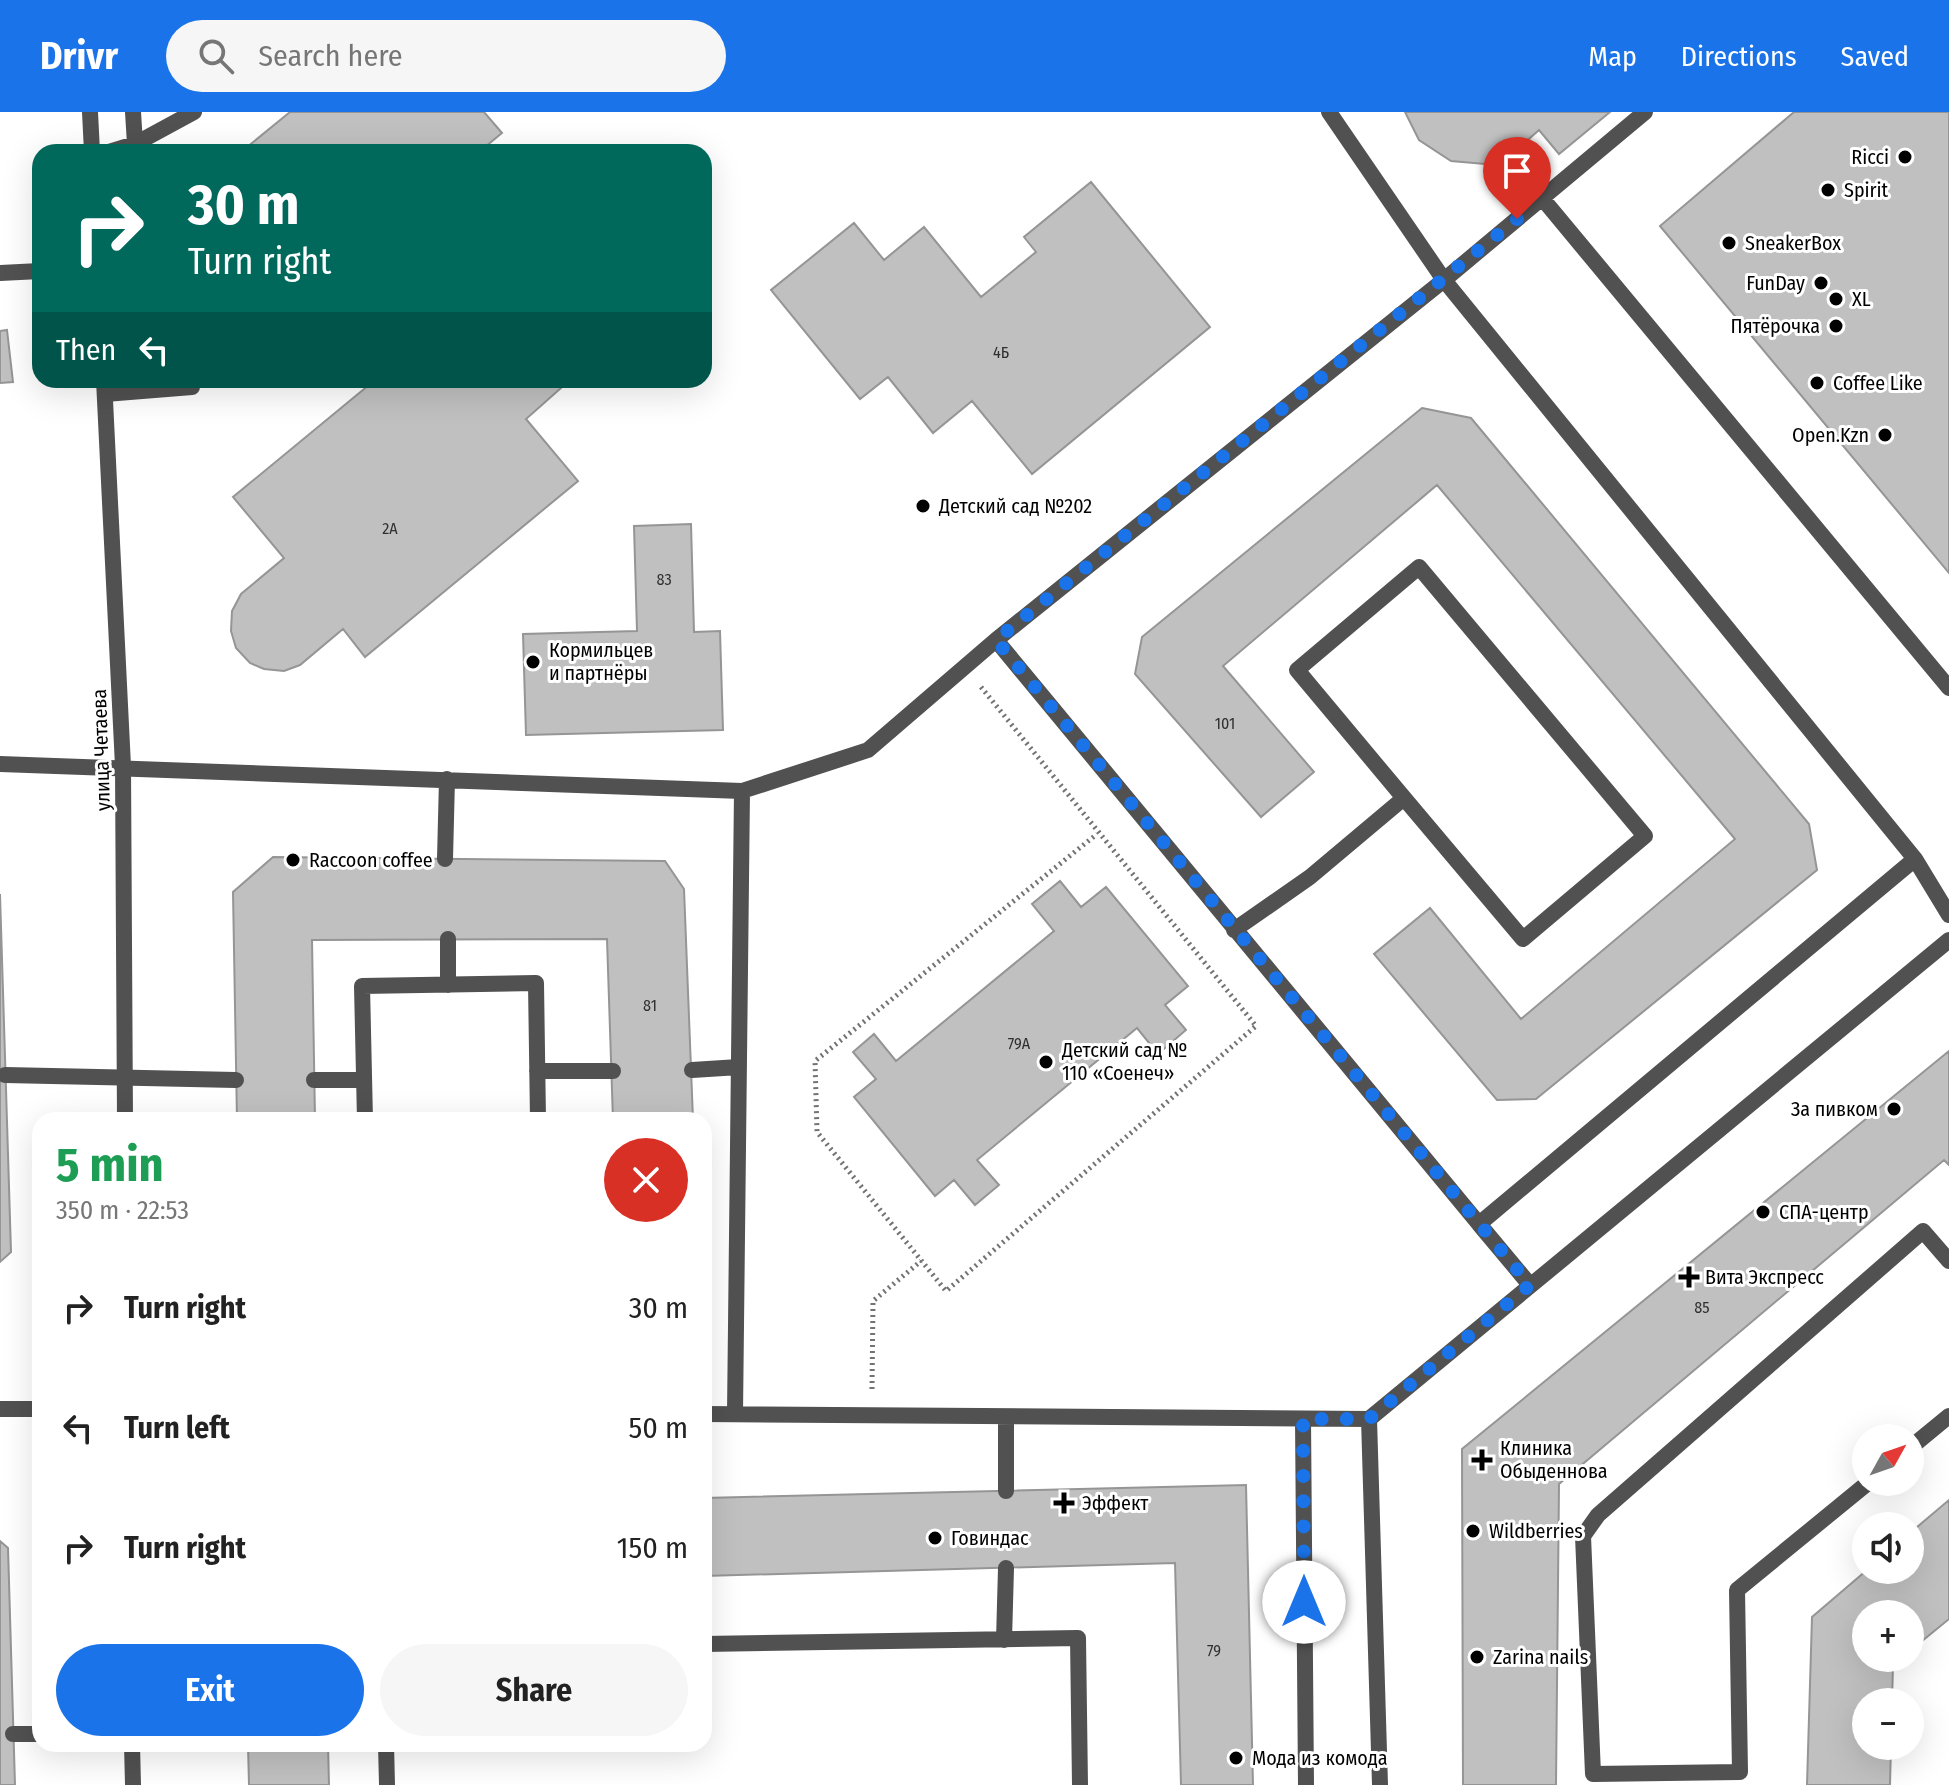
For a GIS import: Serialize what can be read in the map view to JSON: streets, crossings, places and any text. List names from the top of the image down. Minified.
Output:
{"streets":{"street":["улица Четаева"]},"places":{"other":["Ricci","Spirit","SneakerBox","FunDay","XL","Пятёрочка","Coffee Like","Open.Kzn","Детский сад №202","Кормильцев и партнёры","Raccoon coffee","Детский сад № 110 «Соенеч»","За пивком","СПА-центр","Wildberries","Говиндас","Zarina nails","Мода из комода"],"health":["Вита Экспресс","Клиника Обыденнова","Эффект"]},"house_numbers":["4Б","2А","83","101","81","79А","85","79"],"north":"top right","page":{"header":"Drivr","search":"Search here","nav":["Map","Directions","Saved"],"turn":["30 m","Turn right"],"then":"Then","heading":["5 min","350 m · 22:53"],"list":[{"name":"Turn right","value":"30 m"},{"name":"Turn left","value":"50 m"},{"name":"Turn right","value":"150 m"}],"map_buttons":["+","−"],"buttons":["Exit","Share"]}}
